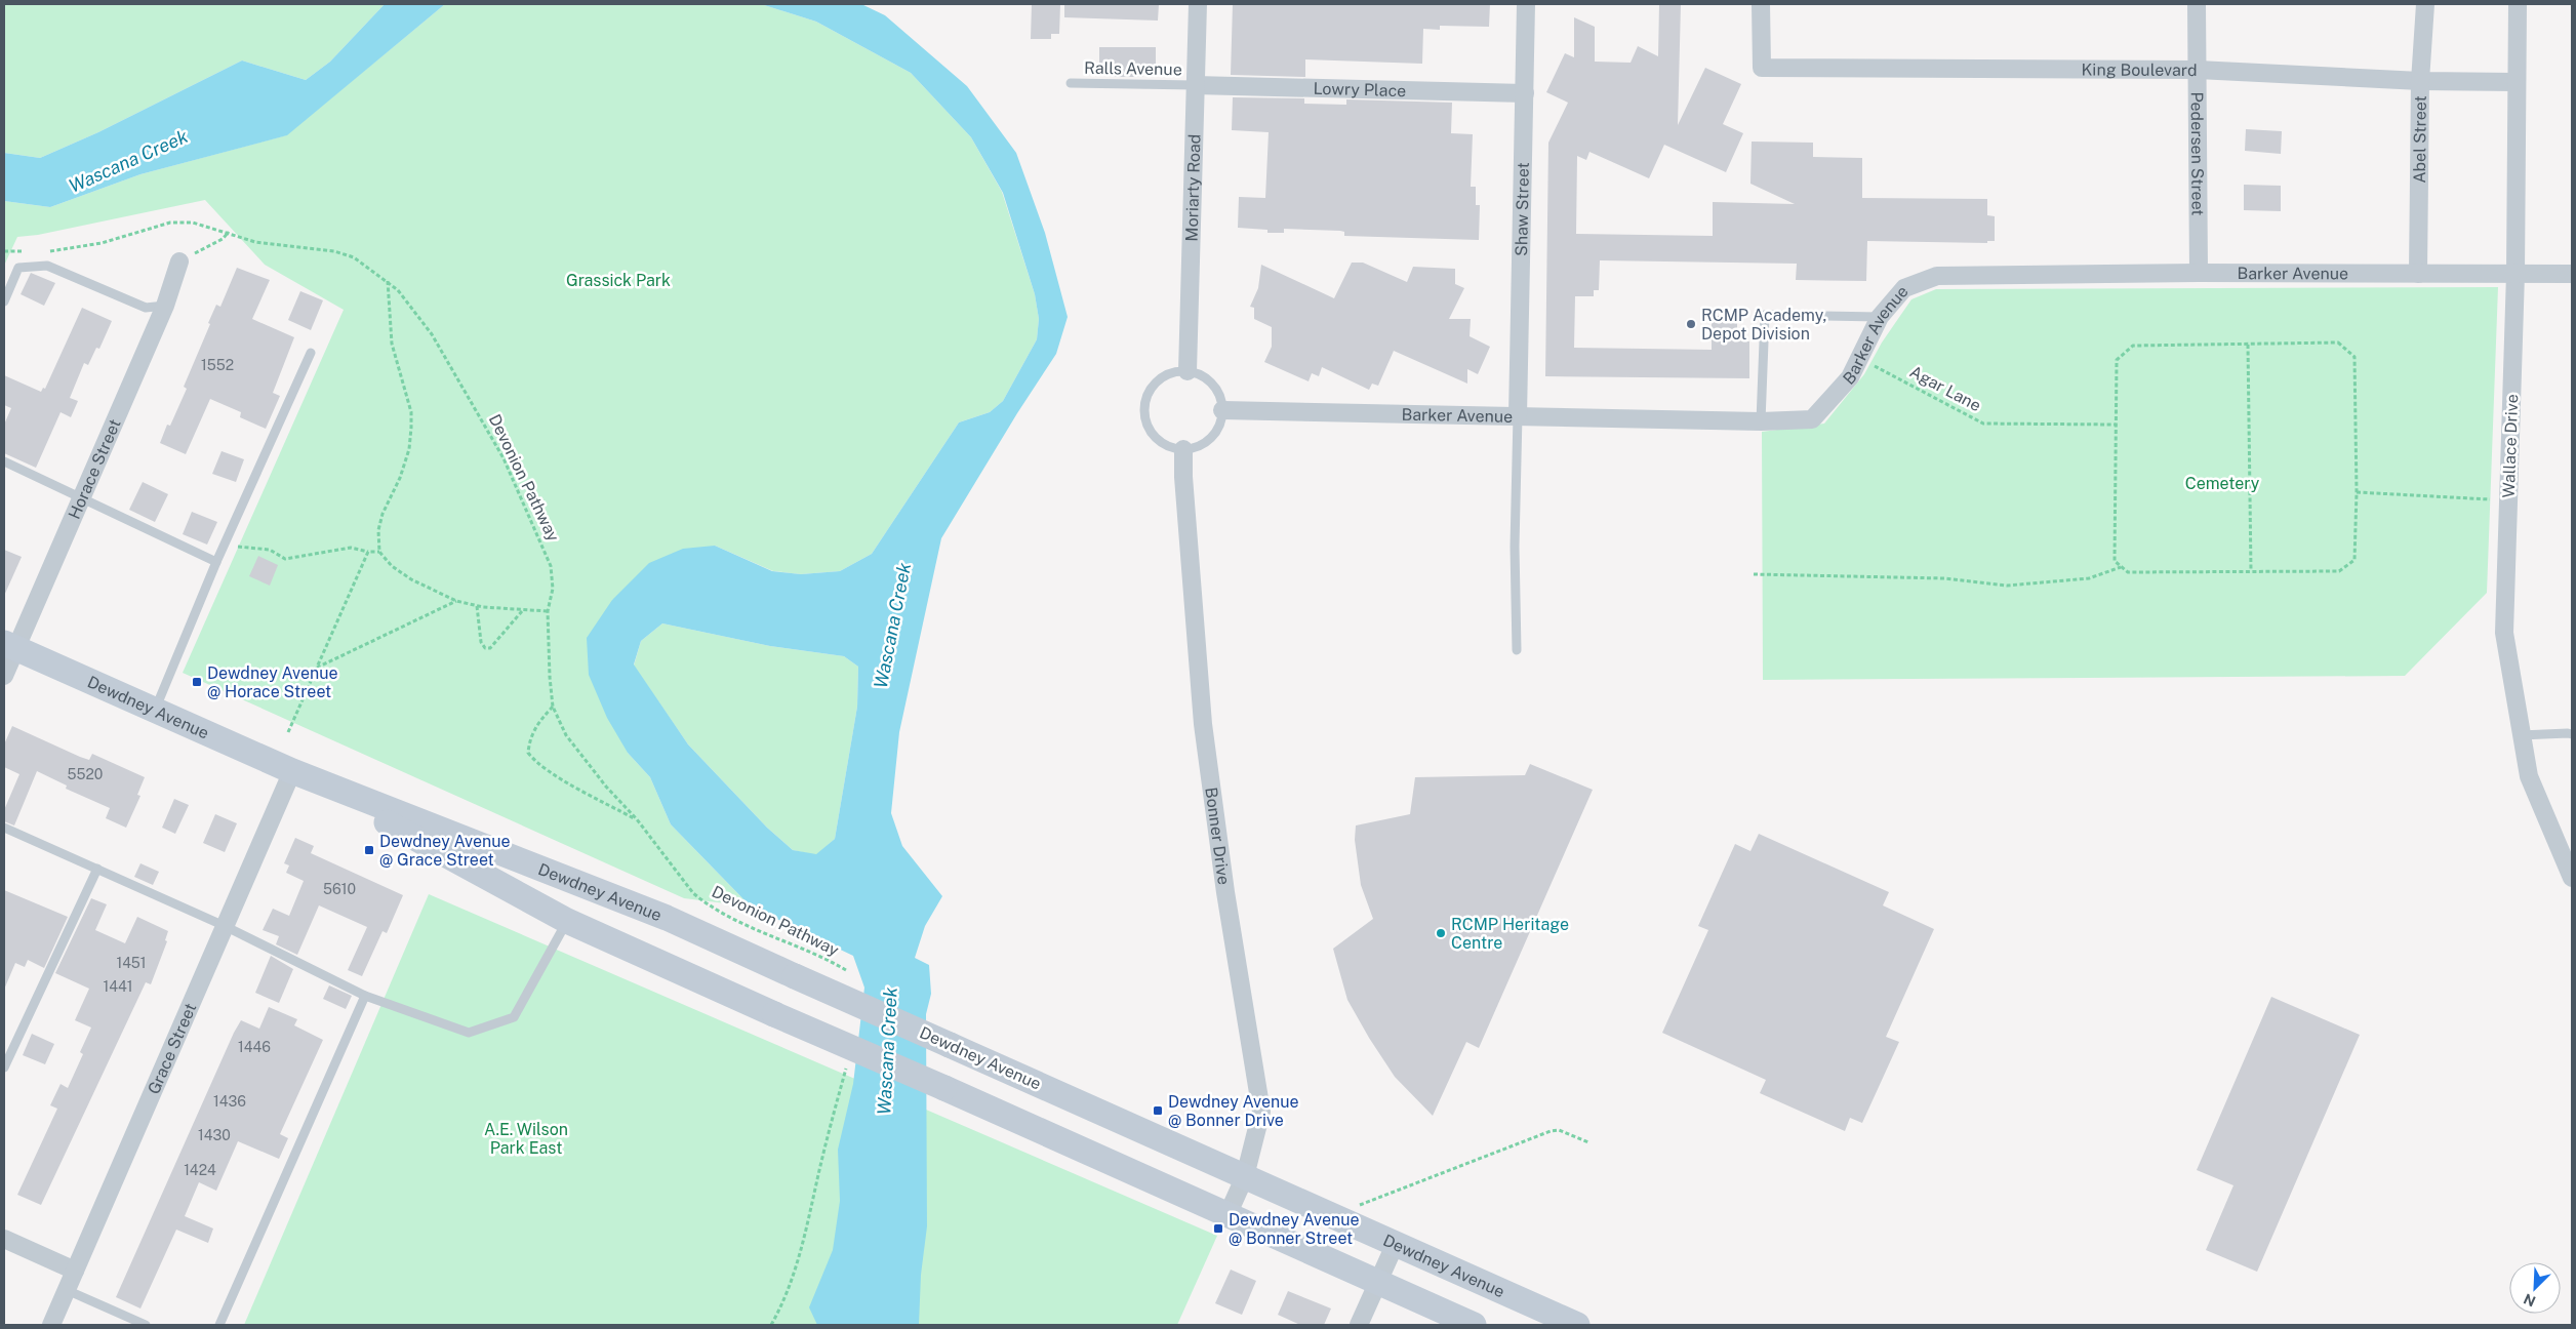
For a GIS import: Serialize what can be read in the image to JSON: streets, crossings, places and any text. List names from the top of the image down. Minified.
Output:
{"streets":{"main road":["Dewdney Avenue"],"street":["King Boulevard","Lowry Place","Abel Street","Pedersen Street","Moriarty Road","Shaw Street","Barker Avenue","Wallace Drive","Horace Street","Bonner Drive","Grace Street"],"lane":["Ralls Avenue"],"path":["Agar Lane","Devonion Pathway"]},"crossings":[["Ralls Avenue","Lowry Place"],["Ralls Avenue","Moriarty Road"],["King Boulevard","Abel Street"],["King Boulevard","Pedersen Street"],["King Boulevard","Wallace Drive"],["Lowry Place","Moriarty Road"],["Lowry Place","Shaw Street"],["Abel Street","Barker Avenue"],["Pedersen Street","Barker Avenue"],["Moriarty Road","Barker Avenue"],["Moriarty Road","Bonner Drive"],["Shaw Street","Barker Avenue"],["Barker Avenue","Agar Lane"],["Barker Avenue","Wallace Drive"],["Barker Avenue","Bonner Drive"],["Horace Street","Dewdney Avenue"],["Dewdney Avenue","Bonner Drive"],["Dewdney Avenue","Grace Street"]],"water":["Wascana Creek"],"parks":["Grassick Park","Cemetery","A.E. Wilson Park East"],"places":{"other":["RCMP Academy, Depot Division","RCMP Heritage Centre"],"transit":["Dewdney Avenue @ Horace Street","Dewdney Avenue @ Grace Street","Dewdney Avenue @ Bonner Drive","Dewdney Avenue @ Bonner Street"]},"house_numbers":["1552","5520","5610","1451","1441","1446","1436","1430","1424"],"north":"bottom left"}
